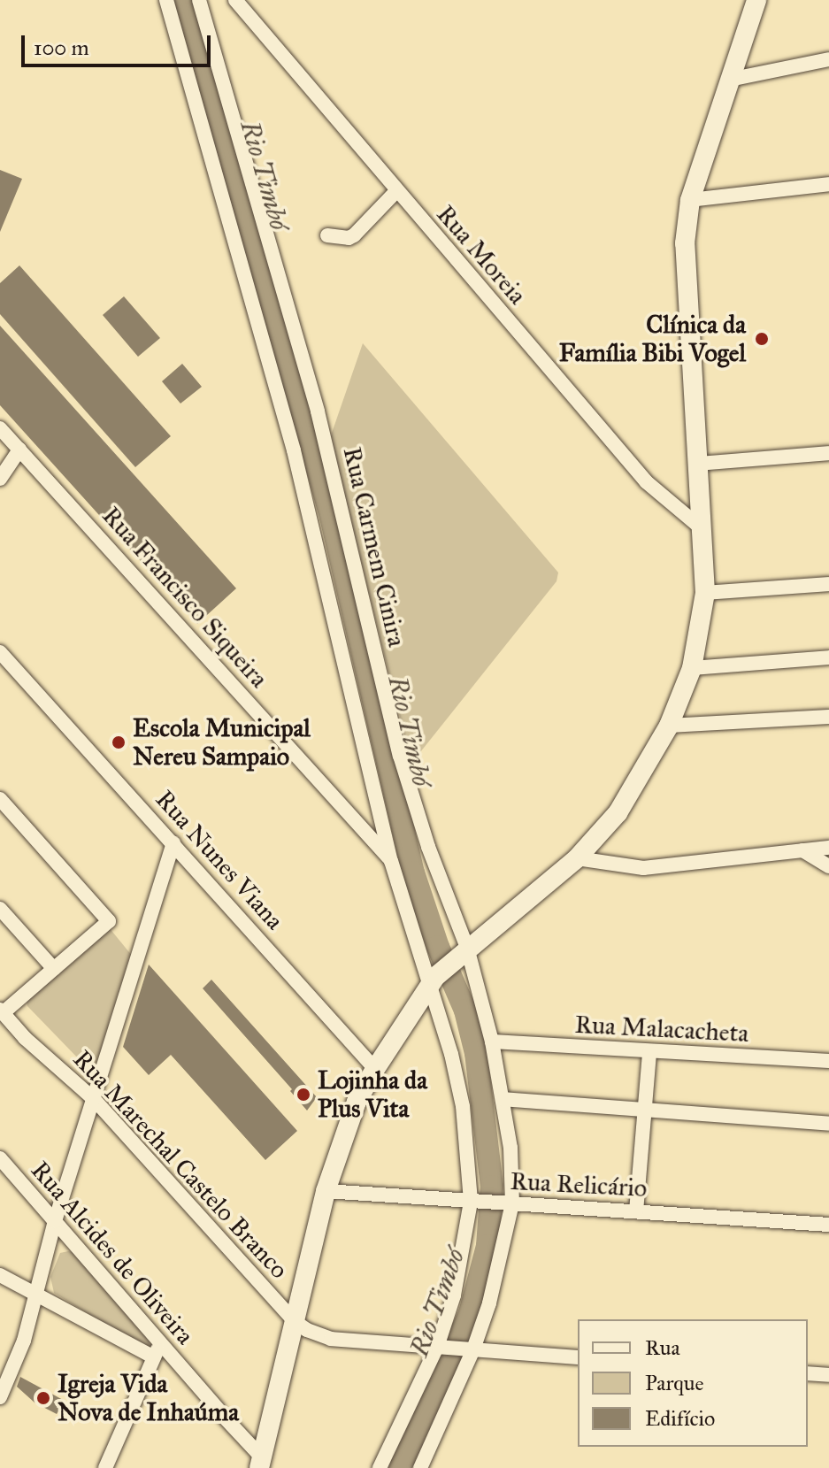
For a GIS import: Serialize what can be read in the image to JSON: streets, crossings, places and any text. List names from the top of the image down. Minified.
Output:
{"streets":{"street":["Rua Moreia","Rua Carmem Cinira","Rua Francisco Siqueira","Rua Nunes Viana","Rua Malacacheta","Rua Marechal Castelo Branco","Rua Relicário","Rua Alcides de Oliveira"]},"crossings":[["Rua Carmem Cinira","Rua Malacacheta"],["Rua Carmem Cinira","Rua Relicário"]],"water":["Rio Timbó"],"places":["Clínica da Família Bibi Vogel","Escola Municipal Nereu Sampaio","Lojinha da Plus Vita","Igreja Vida Nova de Inhaúma"],"legend":["Rua","Parque","Edifício"],"scale_bar":"100 m"}
